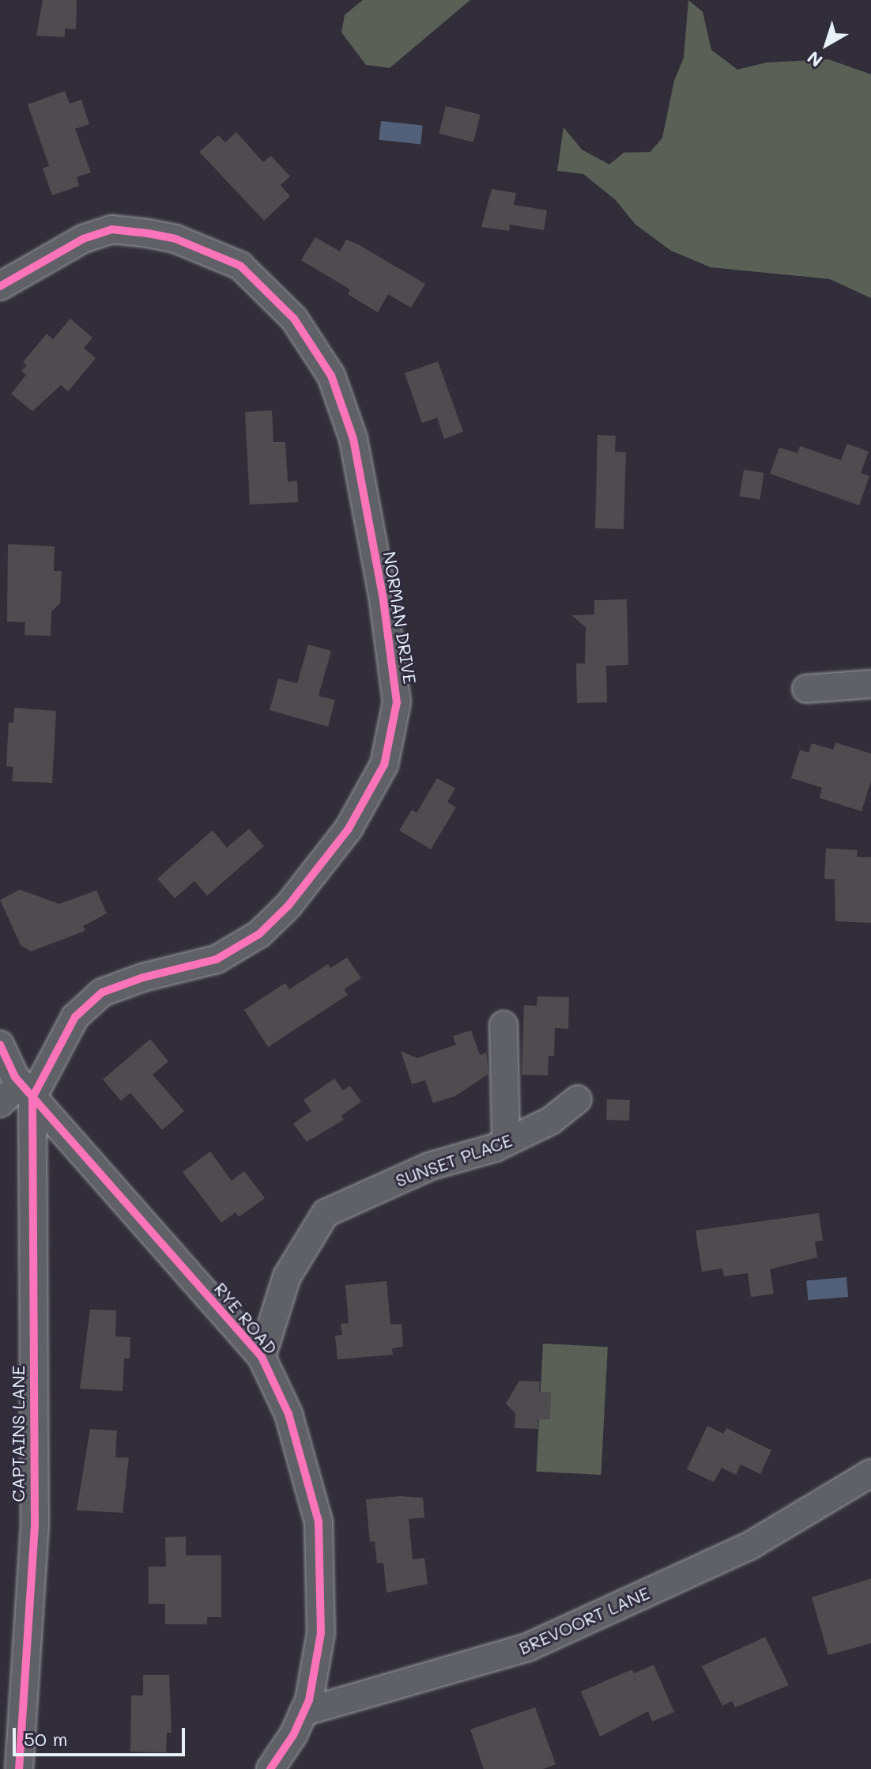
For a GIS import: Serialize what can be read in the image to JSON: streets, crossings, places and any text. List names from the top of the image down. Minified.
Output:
{"streets":{"street":["NORMAN DRIVE","SUNSET PLACE","RYE ROAD","CAPTAINS LANE","BREVOORT LANE"]},"crossings":[["NORMAN DRIVE","RYE ROAD"],["NORMAN DRIVE","CAPTAINS LANE"],["SUNSET PLACE","RYE ROAD"],["RYE ROAD","CAPTAINS LANE"],["RYE ROAD","BREVOORT LANE"]],"scale_bar":"50 m","north":"bottom left"}
